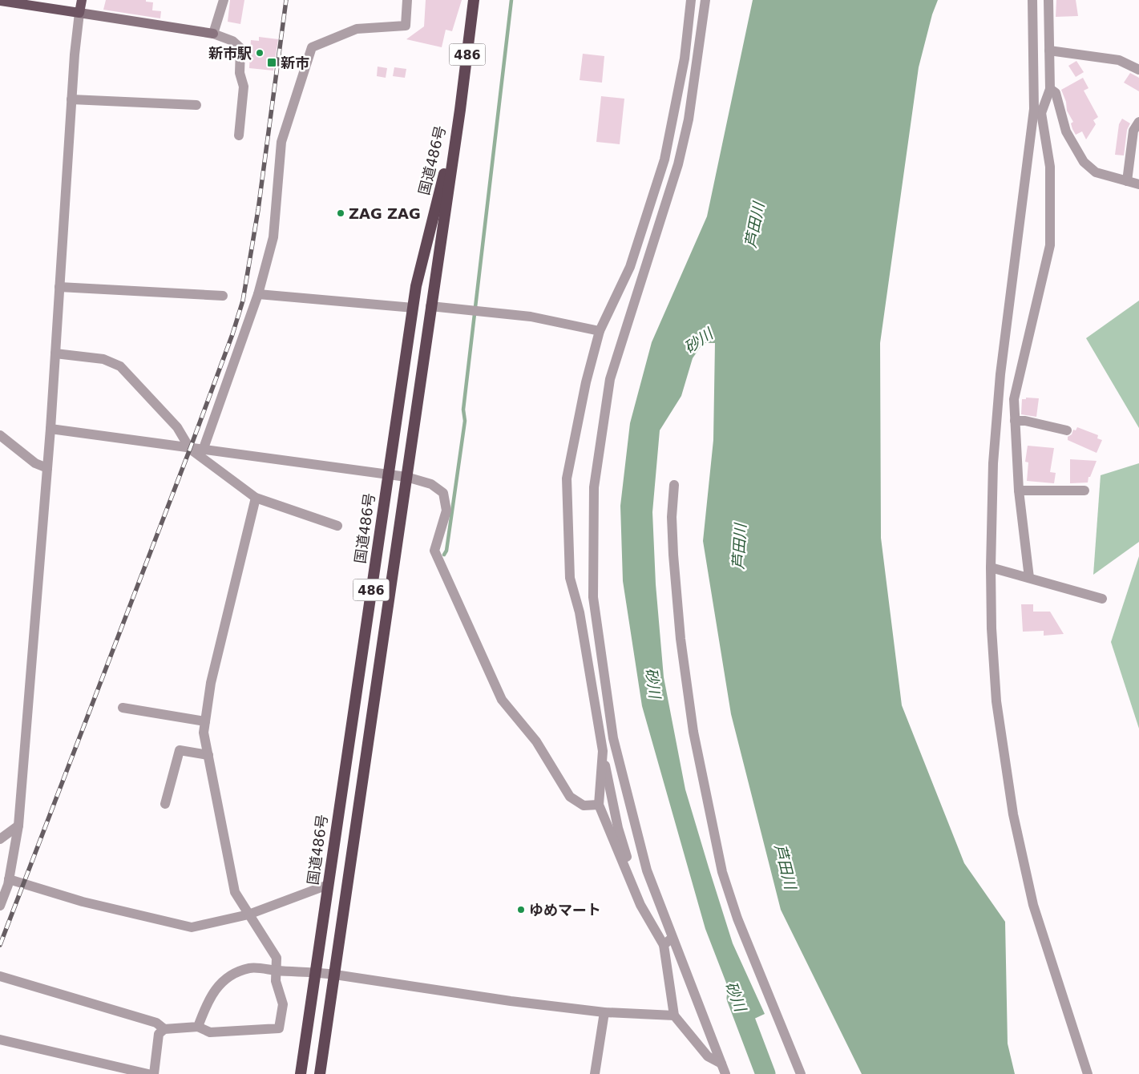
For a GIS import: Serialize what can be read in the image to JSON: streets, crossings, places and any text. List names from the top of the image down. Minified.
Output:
{"streets":{"highway":["486","国道486号"]},"water":["芦田川","砂川"],"places":{"other":["新市駅","ZAG ZAG","ゆめマート"],"transit":["新市"]}}
